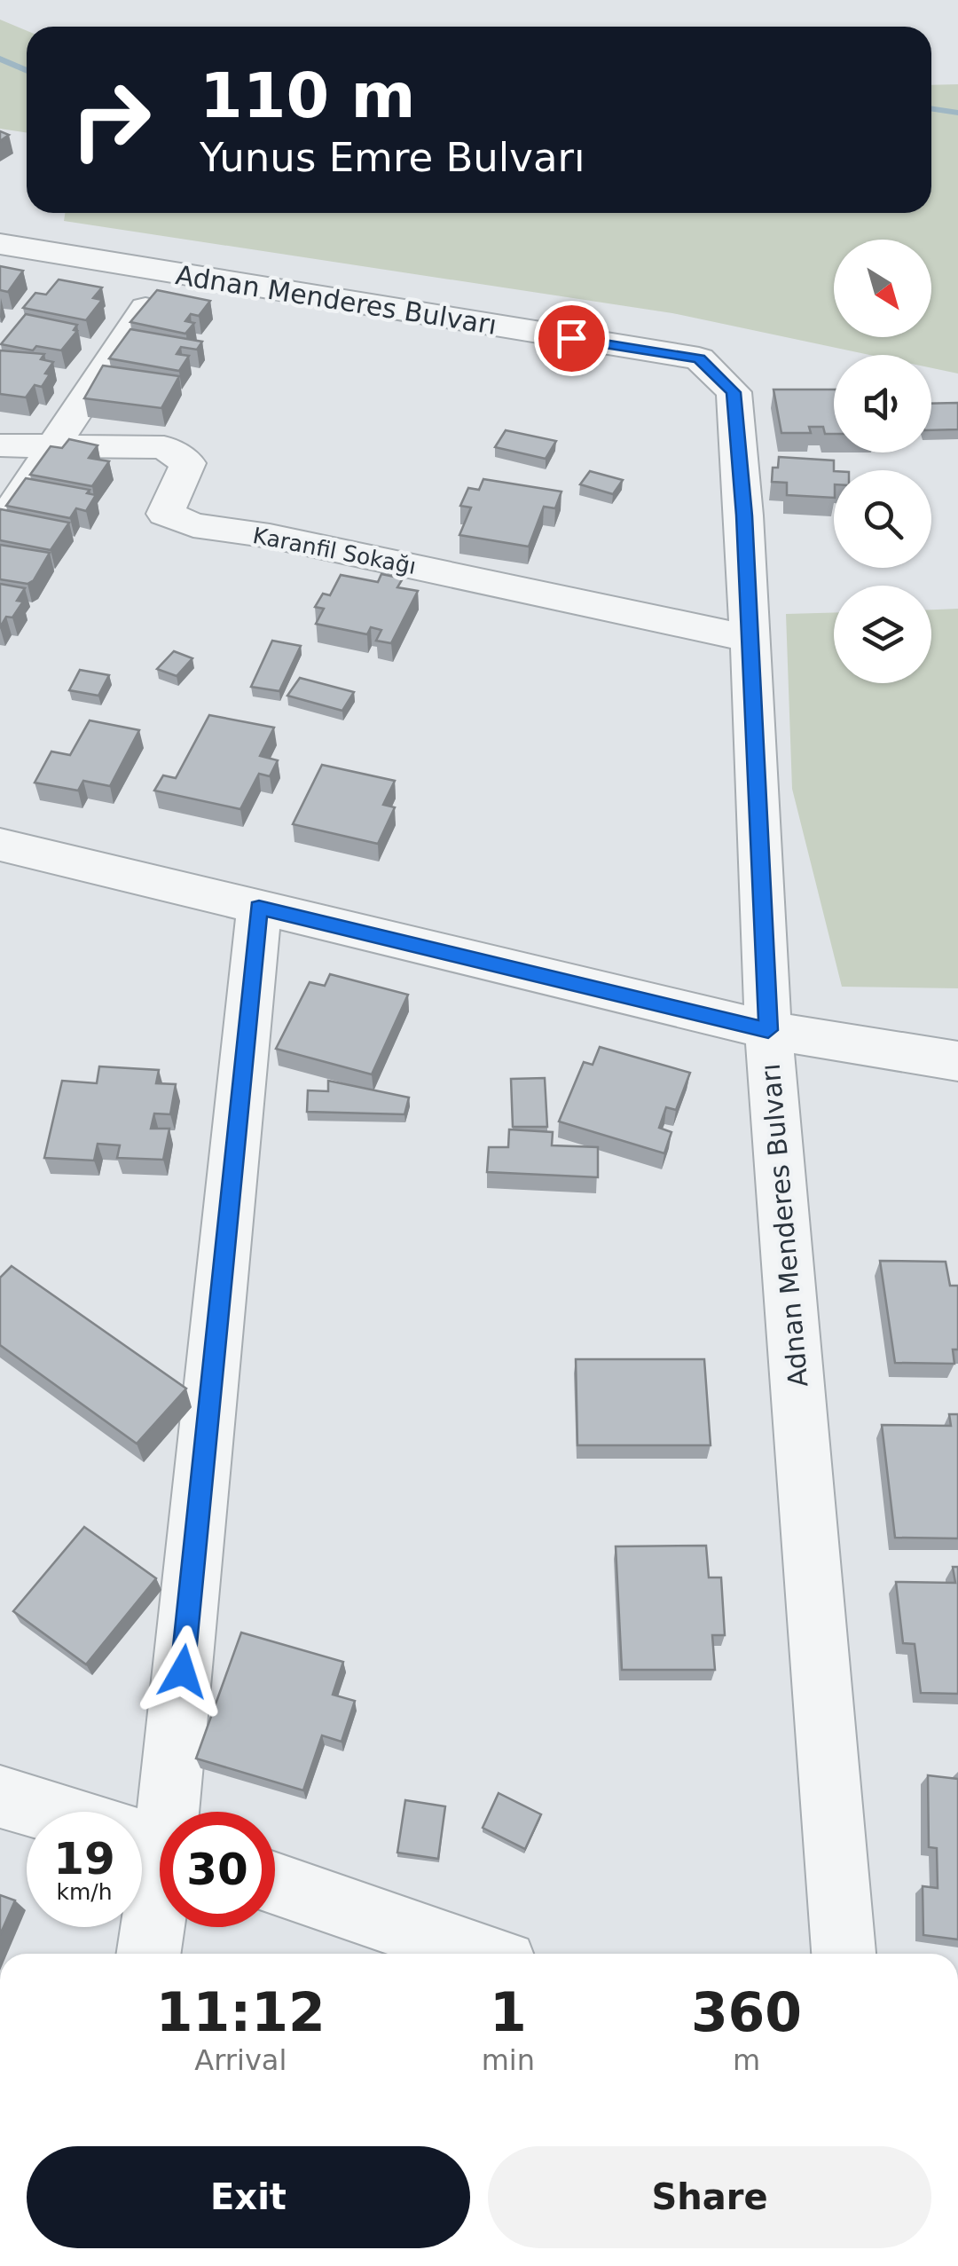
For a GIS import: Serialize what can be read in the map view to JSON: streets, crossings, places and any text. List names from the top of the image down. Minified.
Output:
{"streets":{"street":["Adnan Menderes Bulvarı","Karanfil Sokağı"]},"crossings":[["Adnan Menderes Bulvarı","Karanfil Sokağı"]],"north":"bottom right","page":{"turn":["110 m","Yunus Emre Bulvarı"],"speed":"19 km/h","limit":"30","eta":["11:12","Arrival","1","min","360","m"],"buttons":["Exit","Share"]}}
